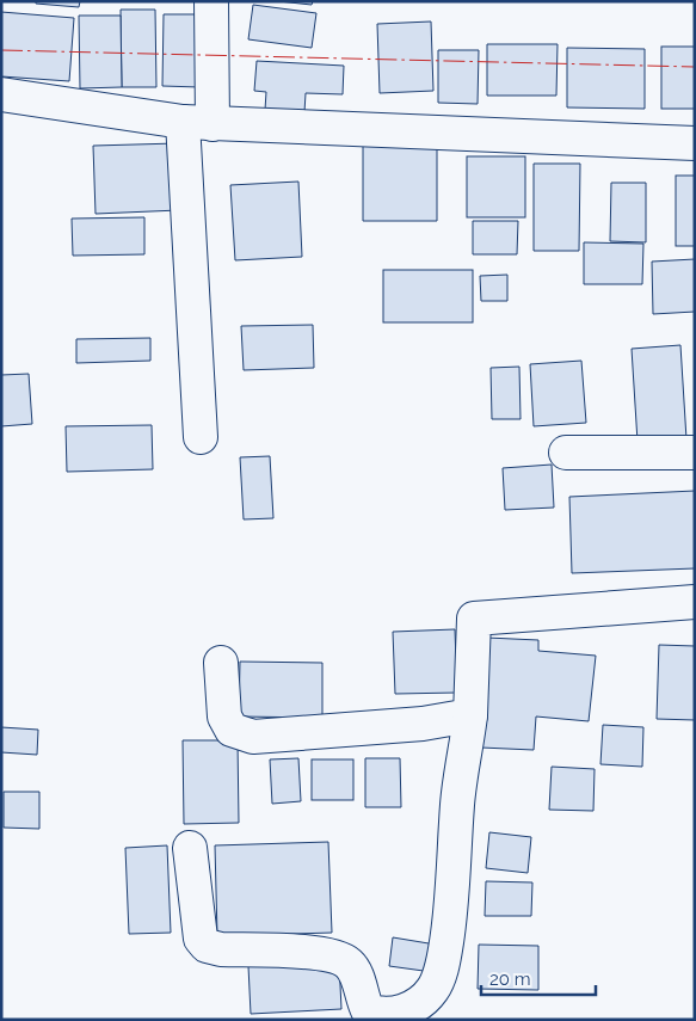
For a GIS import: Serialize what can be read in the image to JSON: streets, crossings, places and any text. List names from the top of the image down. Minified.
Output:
{"scale_bar":"20 m"}
